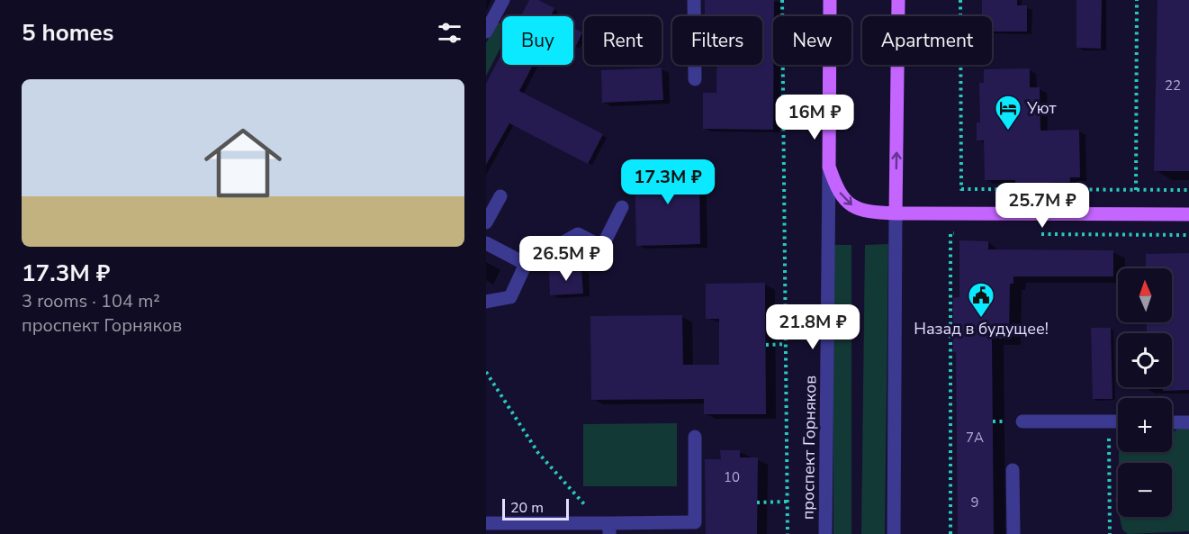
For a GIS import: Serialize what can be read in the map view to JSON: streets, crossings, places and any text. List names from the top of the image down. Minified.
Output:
{"streets":{"main road":["проспект Горняков"]},"places":{"hotel":["Уют"],"public building":["Назад в будущее!"]},"house_numbers":["22","7А","10","9"],"scale_bar":"20 m","north":"top","page":{"heading":"5 homes","chip":["Buy","Rent","Filters","New","Apartment"],"list":[{"name":"17.3M ₽","note":"3 rooms · 104 m² · проспект Горняков"}],"price":["16M ₽","17.3M ₽","25.7M ₽","26.5M ₽","21.8M ₽"],"map_buttons":["+","−"],"scale":"20 m"}}
